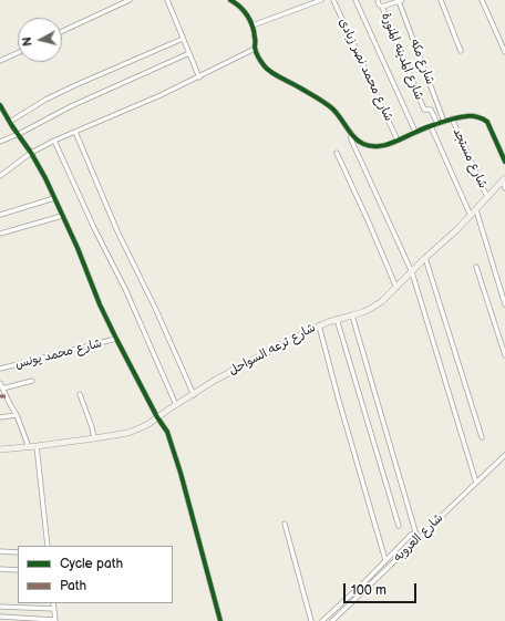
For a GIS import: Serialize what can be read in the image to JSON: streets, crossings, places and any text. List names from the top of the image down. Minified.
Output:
{"streets":{"main road":["شارع ترعه السواحل"],"street":["شارع المدينه المنورة","شارع مكه","شارع محمد نصر زبادى","شارع مستجد","شارع محمد يونس","شارع العروبه"]},"crossings":[["شارع مستجد","شارع ترعه السواحل"]],"legend":["Cycle path","Path"],"scale_bar":"100 m","north":"left"}
